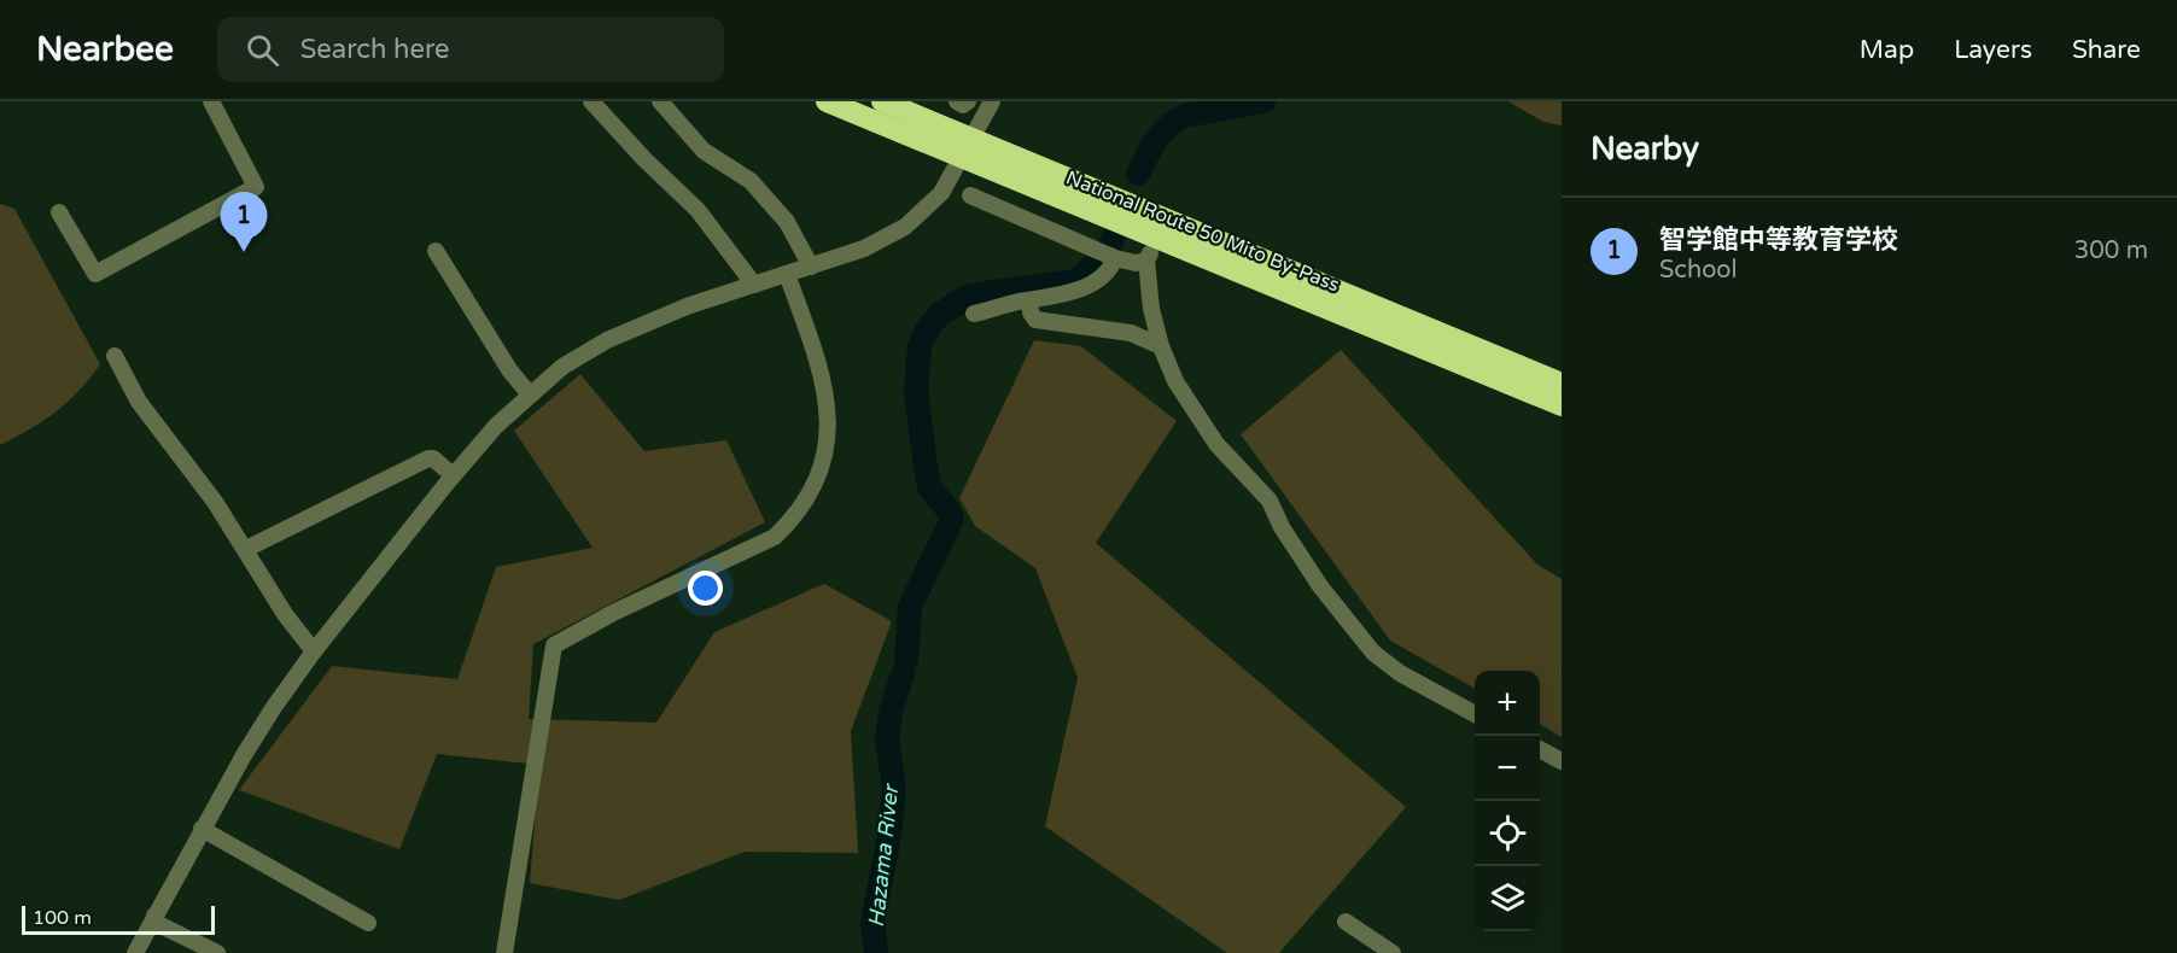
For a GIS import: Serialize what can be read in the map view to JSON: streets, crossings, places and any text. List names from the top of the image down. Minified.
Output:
{"streets":{"highway":["National Route 50 Mito By-Pass"]},"water":["Hazama River"],"scale_bar":"100 m","page":{"header":"Nearbee","search":"Search here","nav":["Map","Layers","Share"],"heading":"Nearby","pins":"1","list":[{"mark":"1","name":"智学館中等教育学校","note":"School","value":"300 m"}],"map_buttons":["+","−"],"scale":"100 m"}}
